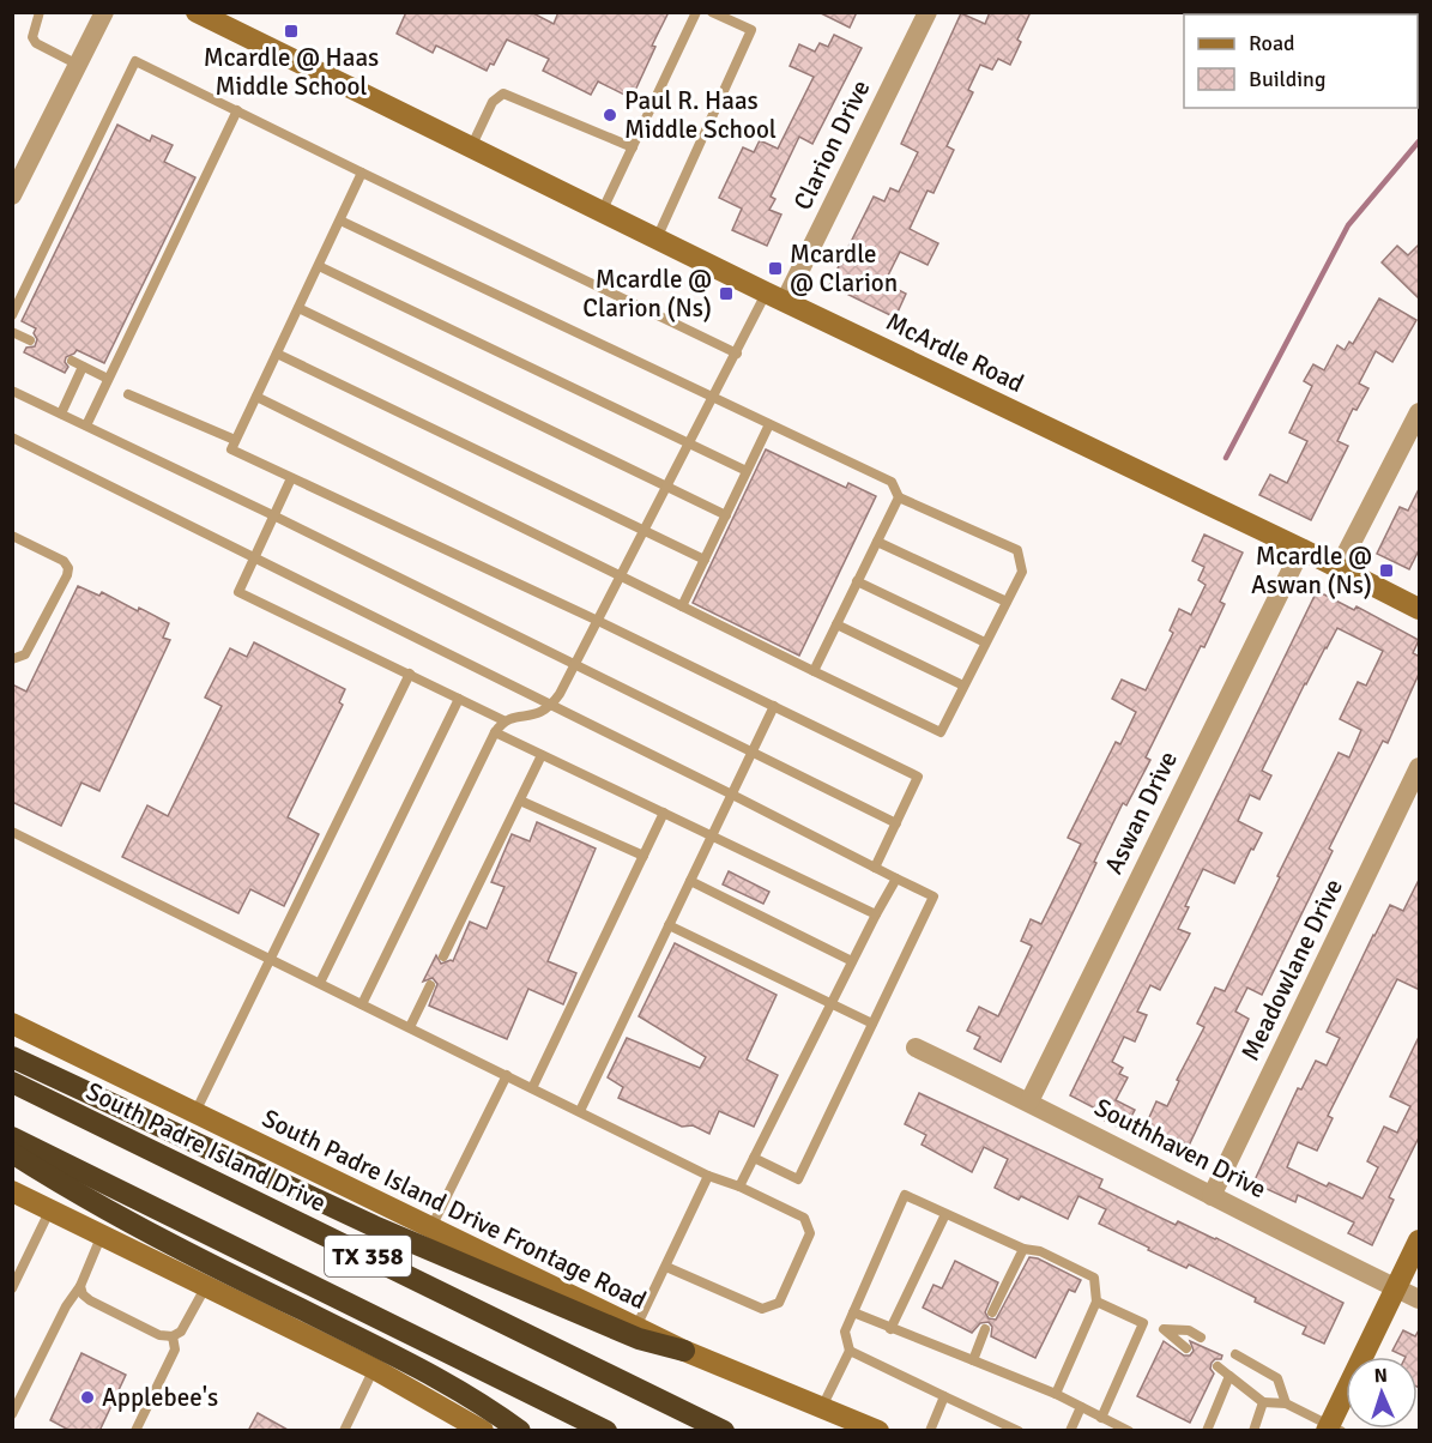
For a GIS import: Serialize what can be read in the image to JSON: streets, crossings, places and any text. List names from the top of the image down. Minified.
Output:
{"streets":{"highway":["South Padre Island Drive","TX 358"],"main road":["McArdle Road","South Padre Island Drive Frontage Road"],"street":["Clarion Drive","Aswan Drive","Meadowlane Drive","Southhaven Drive"]},"crossings":[["Clarion Drive","McArdle Road"],["McArdle Road","Aswan Drive"],["Aswan Drive","Southhaven Drive"],["Meadowlane Drive","Southhaven Drive"]],"places":{"transit":["Mcardle @ Haas Middle School","Mcardle @ Clarion","Mcardle @ Clarion (Ns)","Mcardle @ Aswan (Ns)"],"other":["Paul R. Haas Middle School","Applebee's"]},"legend":["Road","Building"],"north":"top"}
